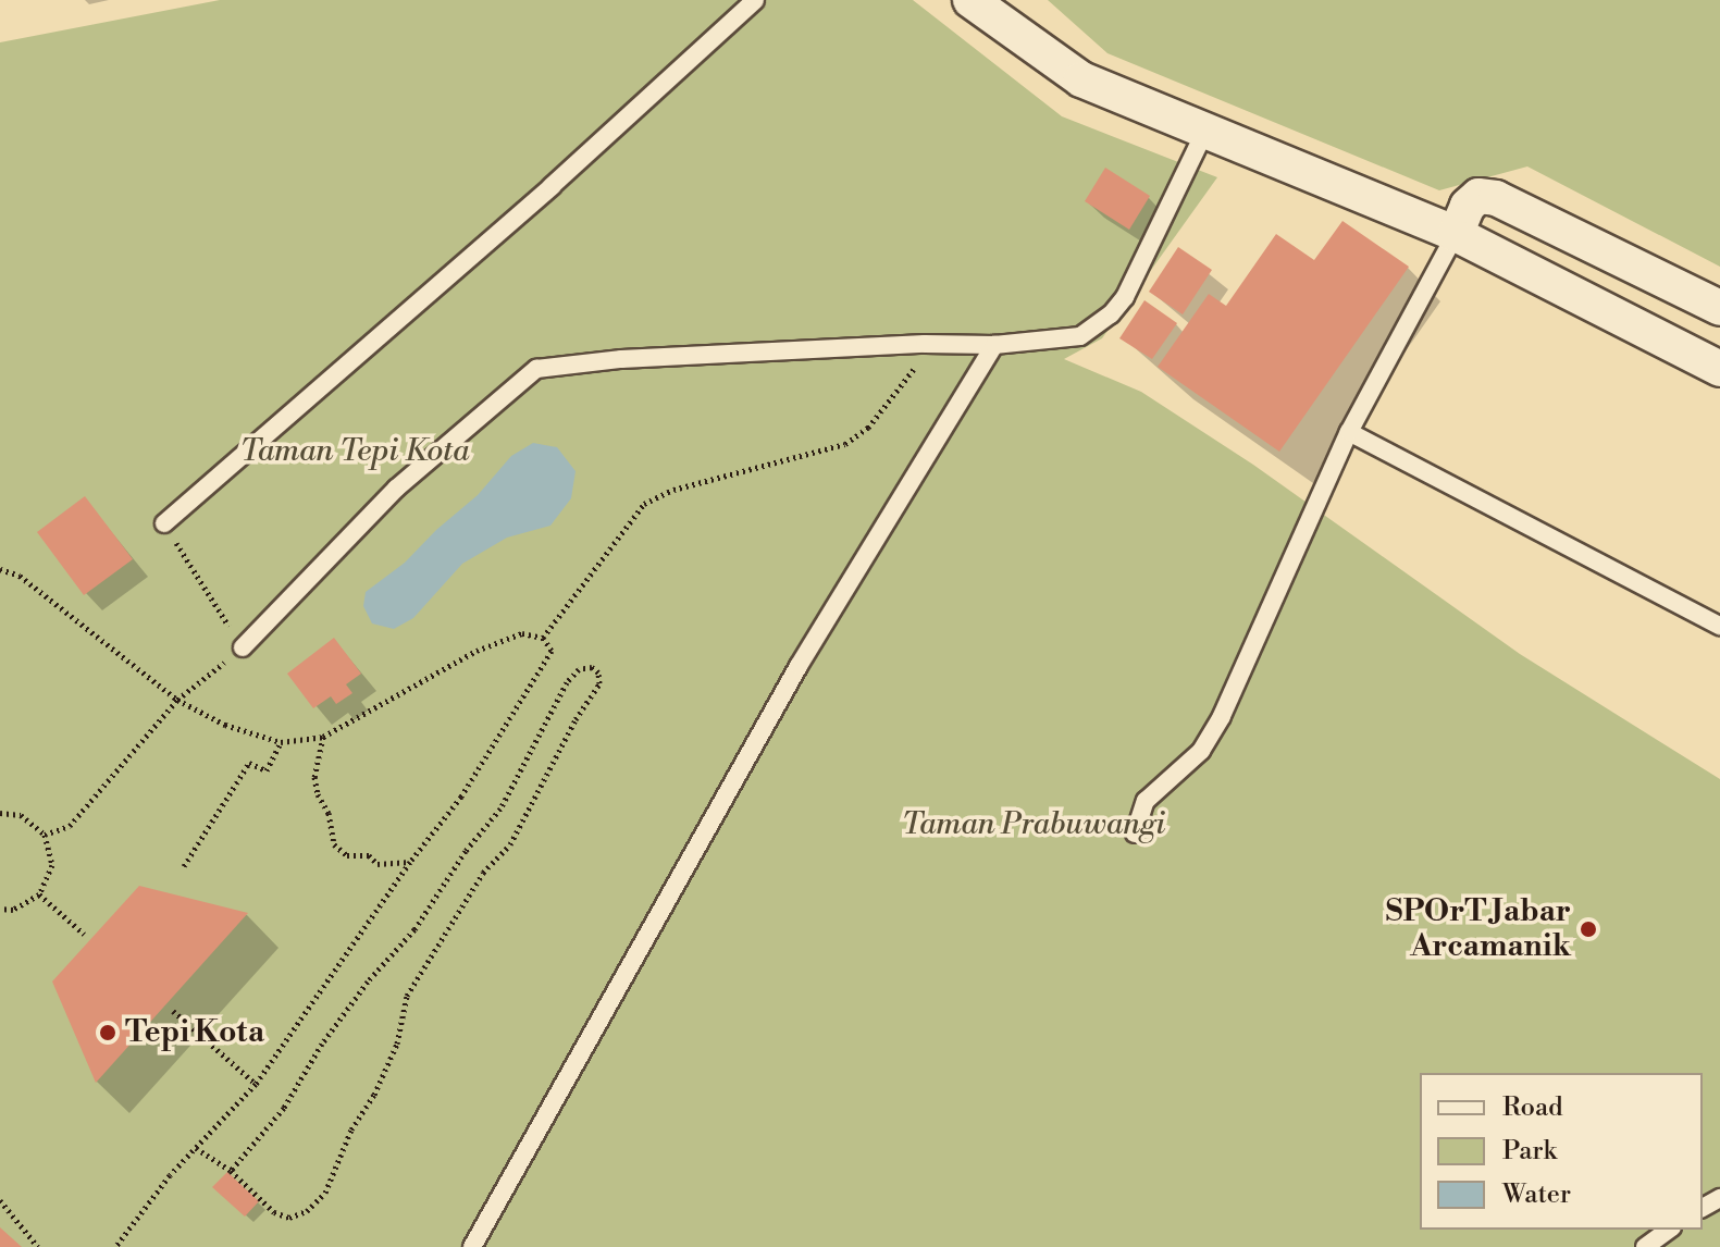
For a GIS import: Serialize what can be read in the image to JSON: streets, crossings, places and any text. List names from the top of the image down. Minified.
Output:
{"parks":["Taman Tepi Kota","Taman Prabuwangi"],"places":["SPOrT Jabar Arcamanik","Tepi Kota"],"legend":["Road","Park","Water"]}
